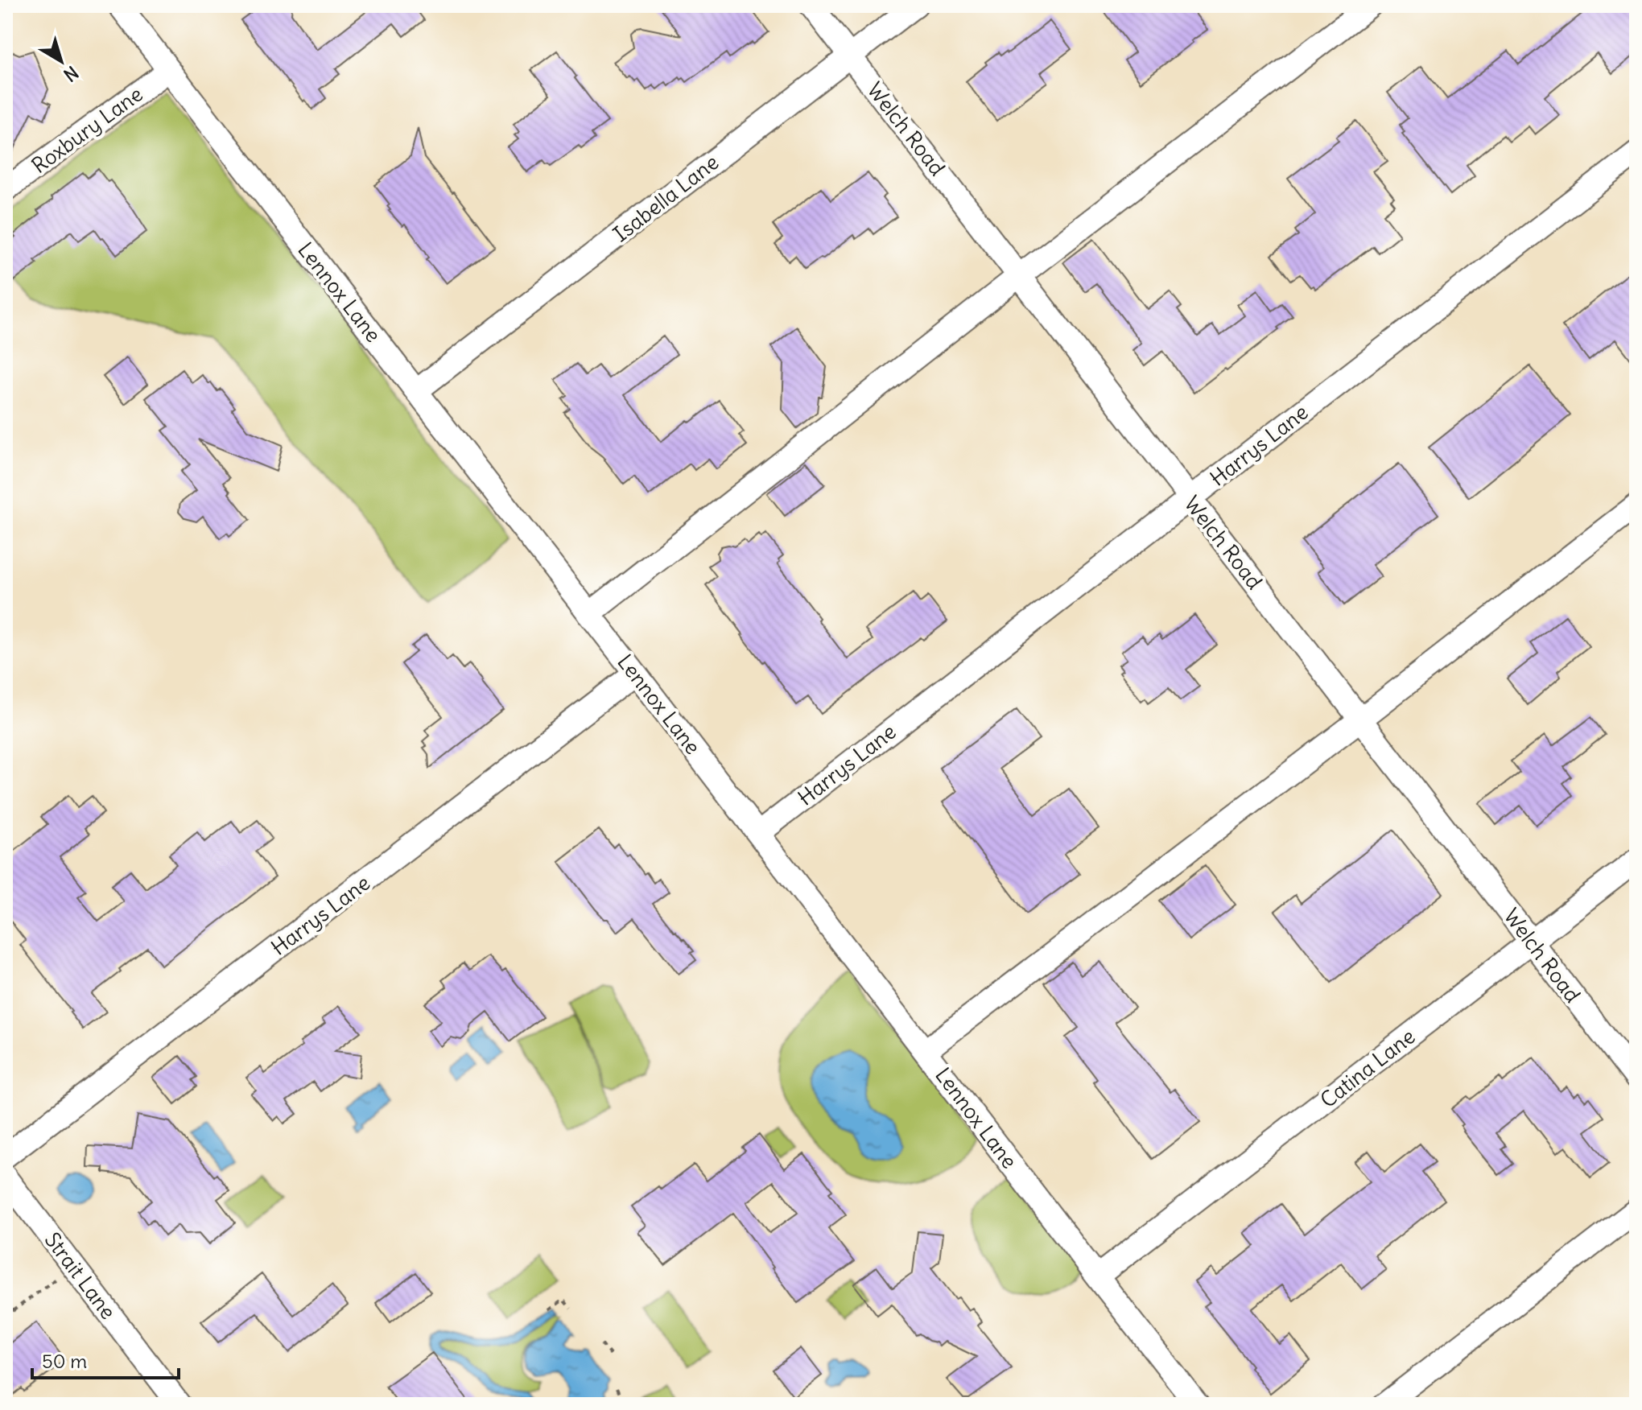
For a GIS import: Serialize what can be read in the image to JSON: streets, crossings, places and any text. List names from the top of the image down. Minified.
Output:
{"streets":{"street":["Welch Road","Roxbury Lane","Isabella Lane","Lennox Lane","Harrys Lane","Catina Lane","Strait Lane"]},"crossings":[["Welch Road","Isabella Lane"],["Welch Road","Harrys Lane"],["Welch Road","Catina Lane"],["Roxbury Lane","Lennox Lane"],["Isabella Lane","Lennox Lane"],["Lennox Lane","Harrys Lane"],["Lennox Lane","Catina Lane"]],"scale_bar":"50 m","north":"bottom right"}
